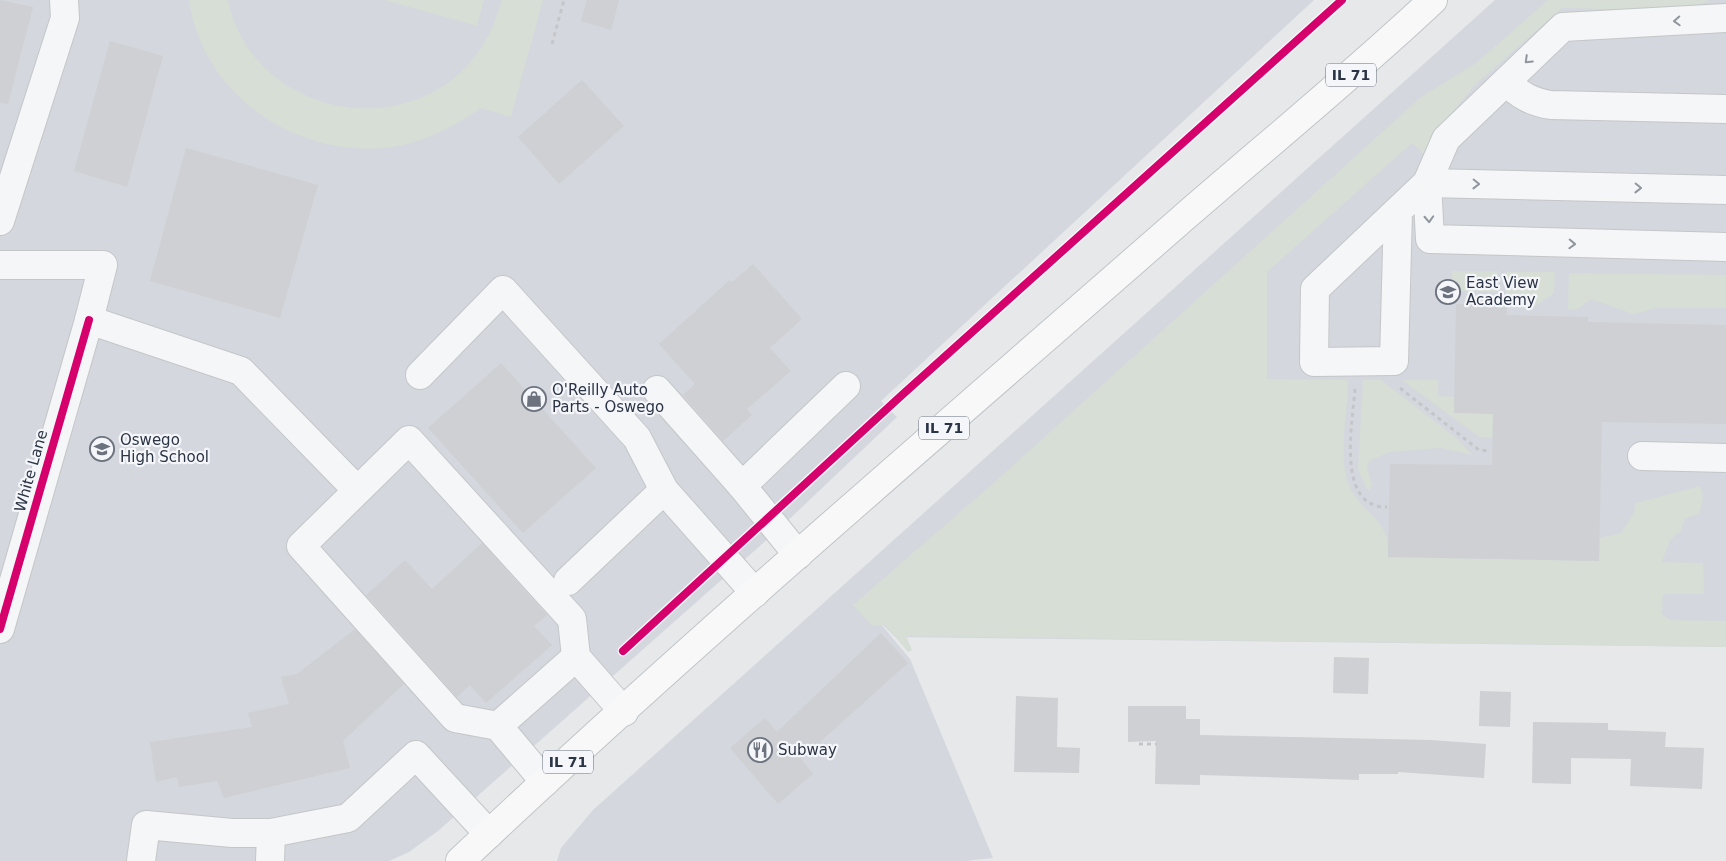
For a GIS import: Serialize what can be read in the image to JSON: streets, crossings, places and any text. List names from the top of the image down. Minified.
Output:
{"streets":{"main road":["IL 71"],"street":["White Lane"]},"places":{"school or university":["East View Academy","Oswego High School"],"shop":["O'Reilly Auto Parts - Oswego"],"restaurant":["Subway"]}}
